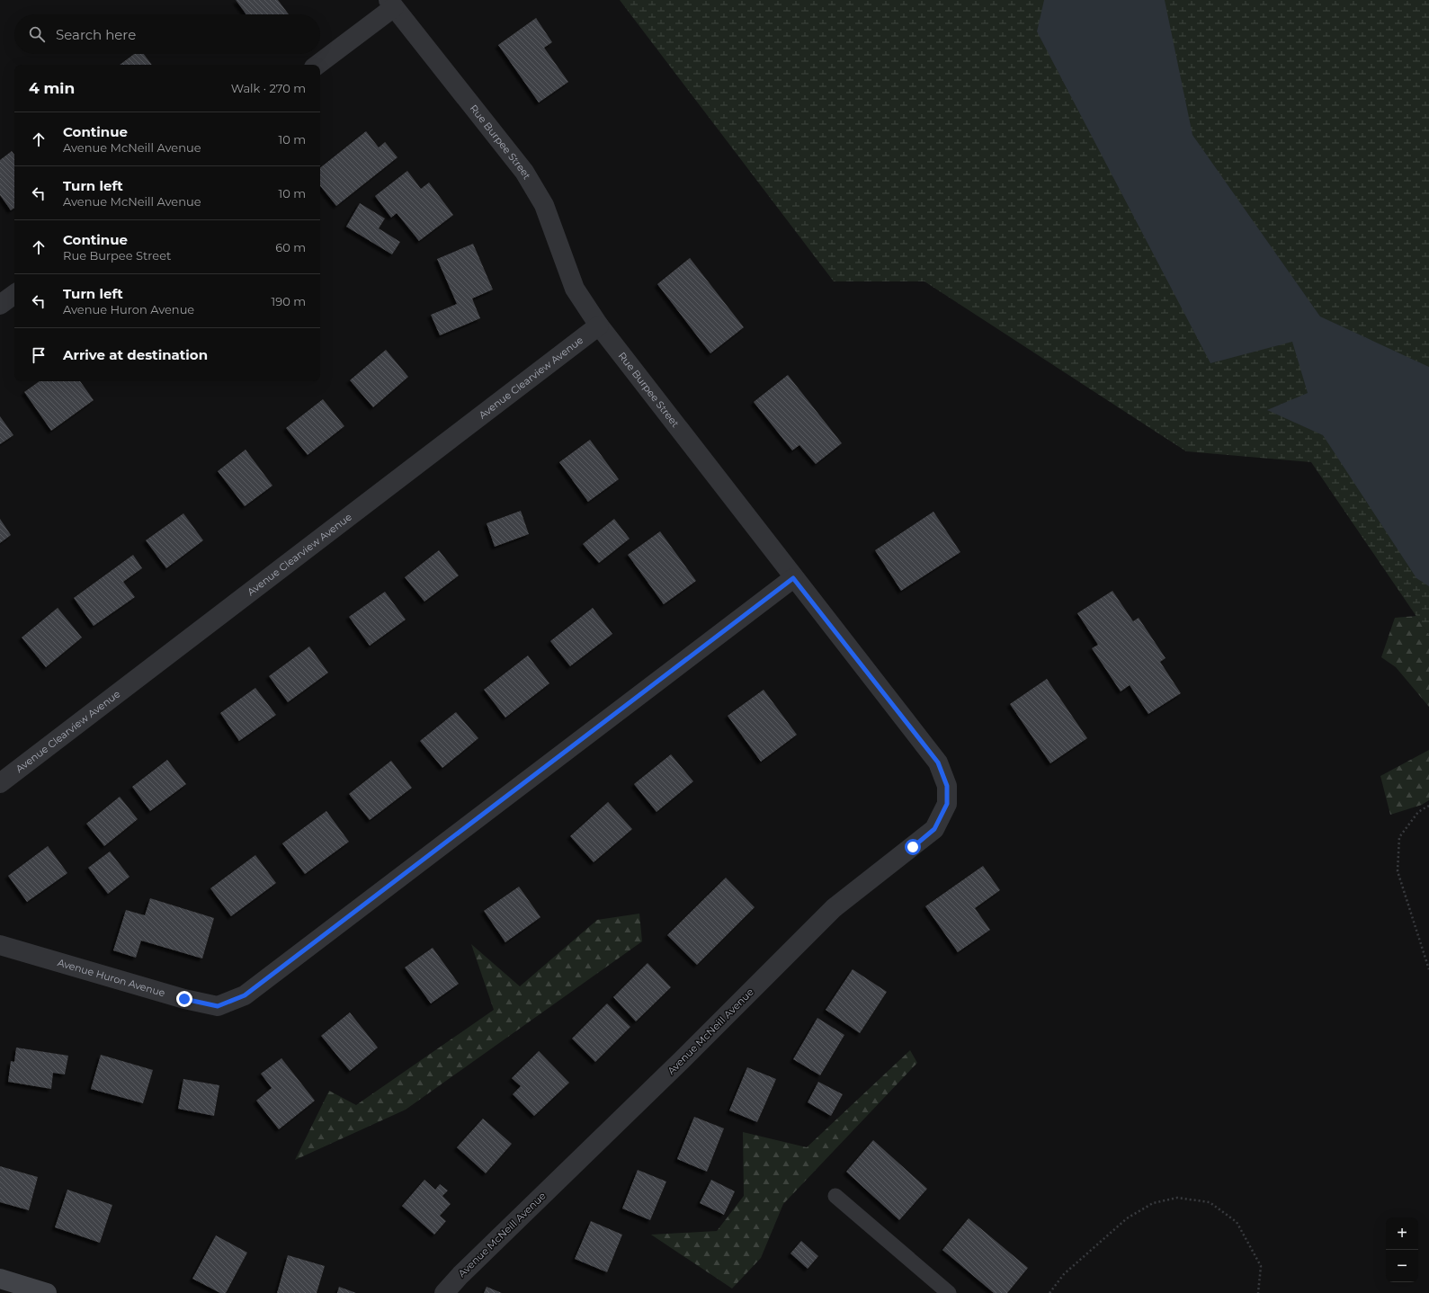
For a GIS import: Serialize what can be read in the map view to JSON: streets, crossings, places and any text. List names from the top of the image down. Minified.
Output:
{"streets":{"street":["Rue Burpee Street","Avenue Clearview Avenue","Avenue Huron Avenue","Avenue McNeill Avenue"]},"crossings":[["Rue Burpee Street","Avenue Clearview Avenue"],["Rue Burpee Street","Avenue Huron Avenue"],["Rue Burpee Street","Avenue McNeill Avenue"]],"page":{"search":"Search here","heading":["4 min","Walk · 270 m"],"list":[["Continue","Avenue McNeill Avenue","10 m"],["Turn left","Avenue McNeill Avenue","10 m"],["Continue","Rue Burpee Street","60 m"],["Turn left","Avenue Huron Avenue","190 m"],"Arrive at destination"],"map_buttons":["+","−"]}}
